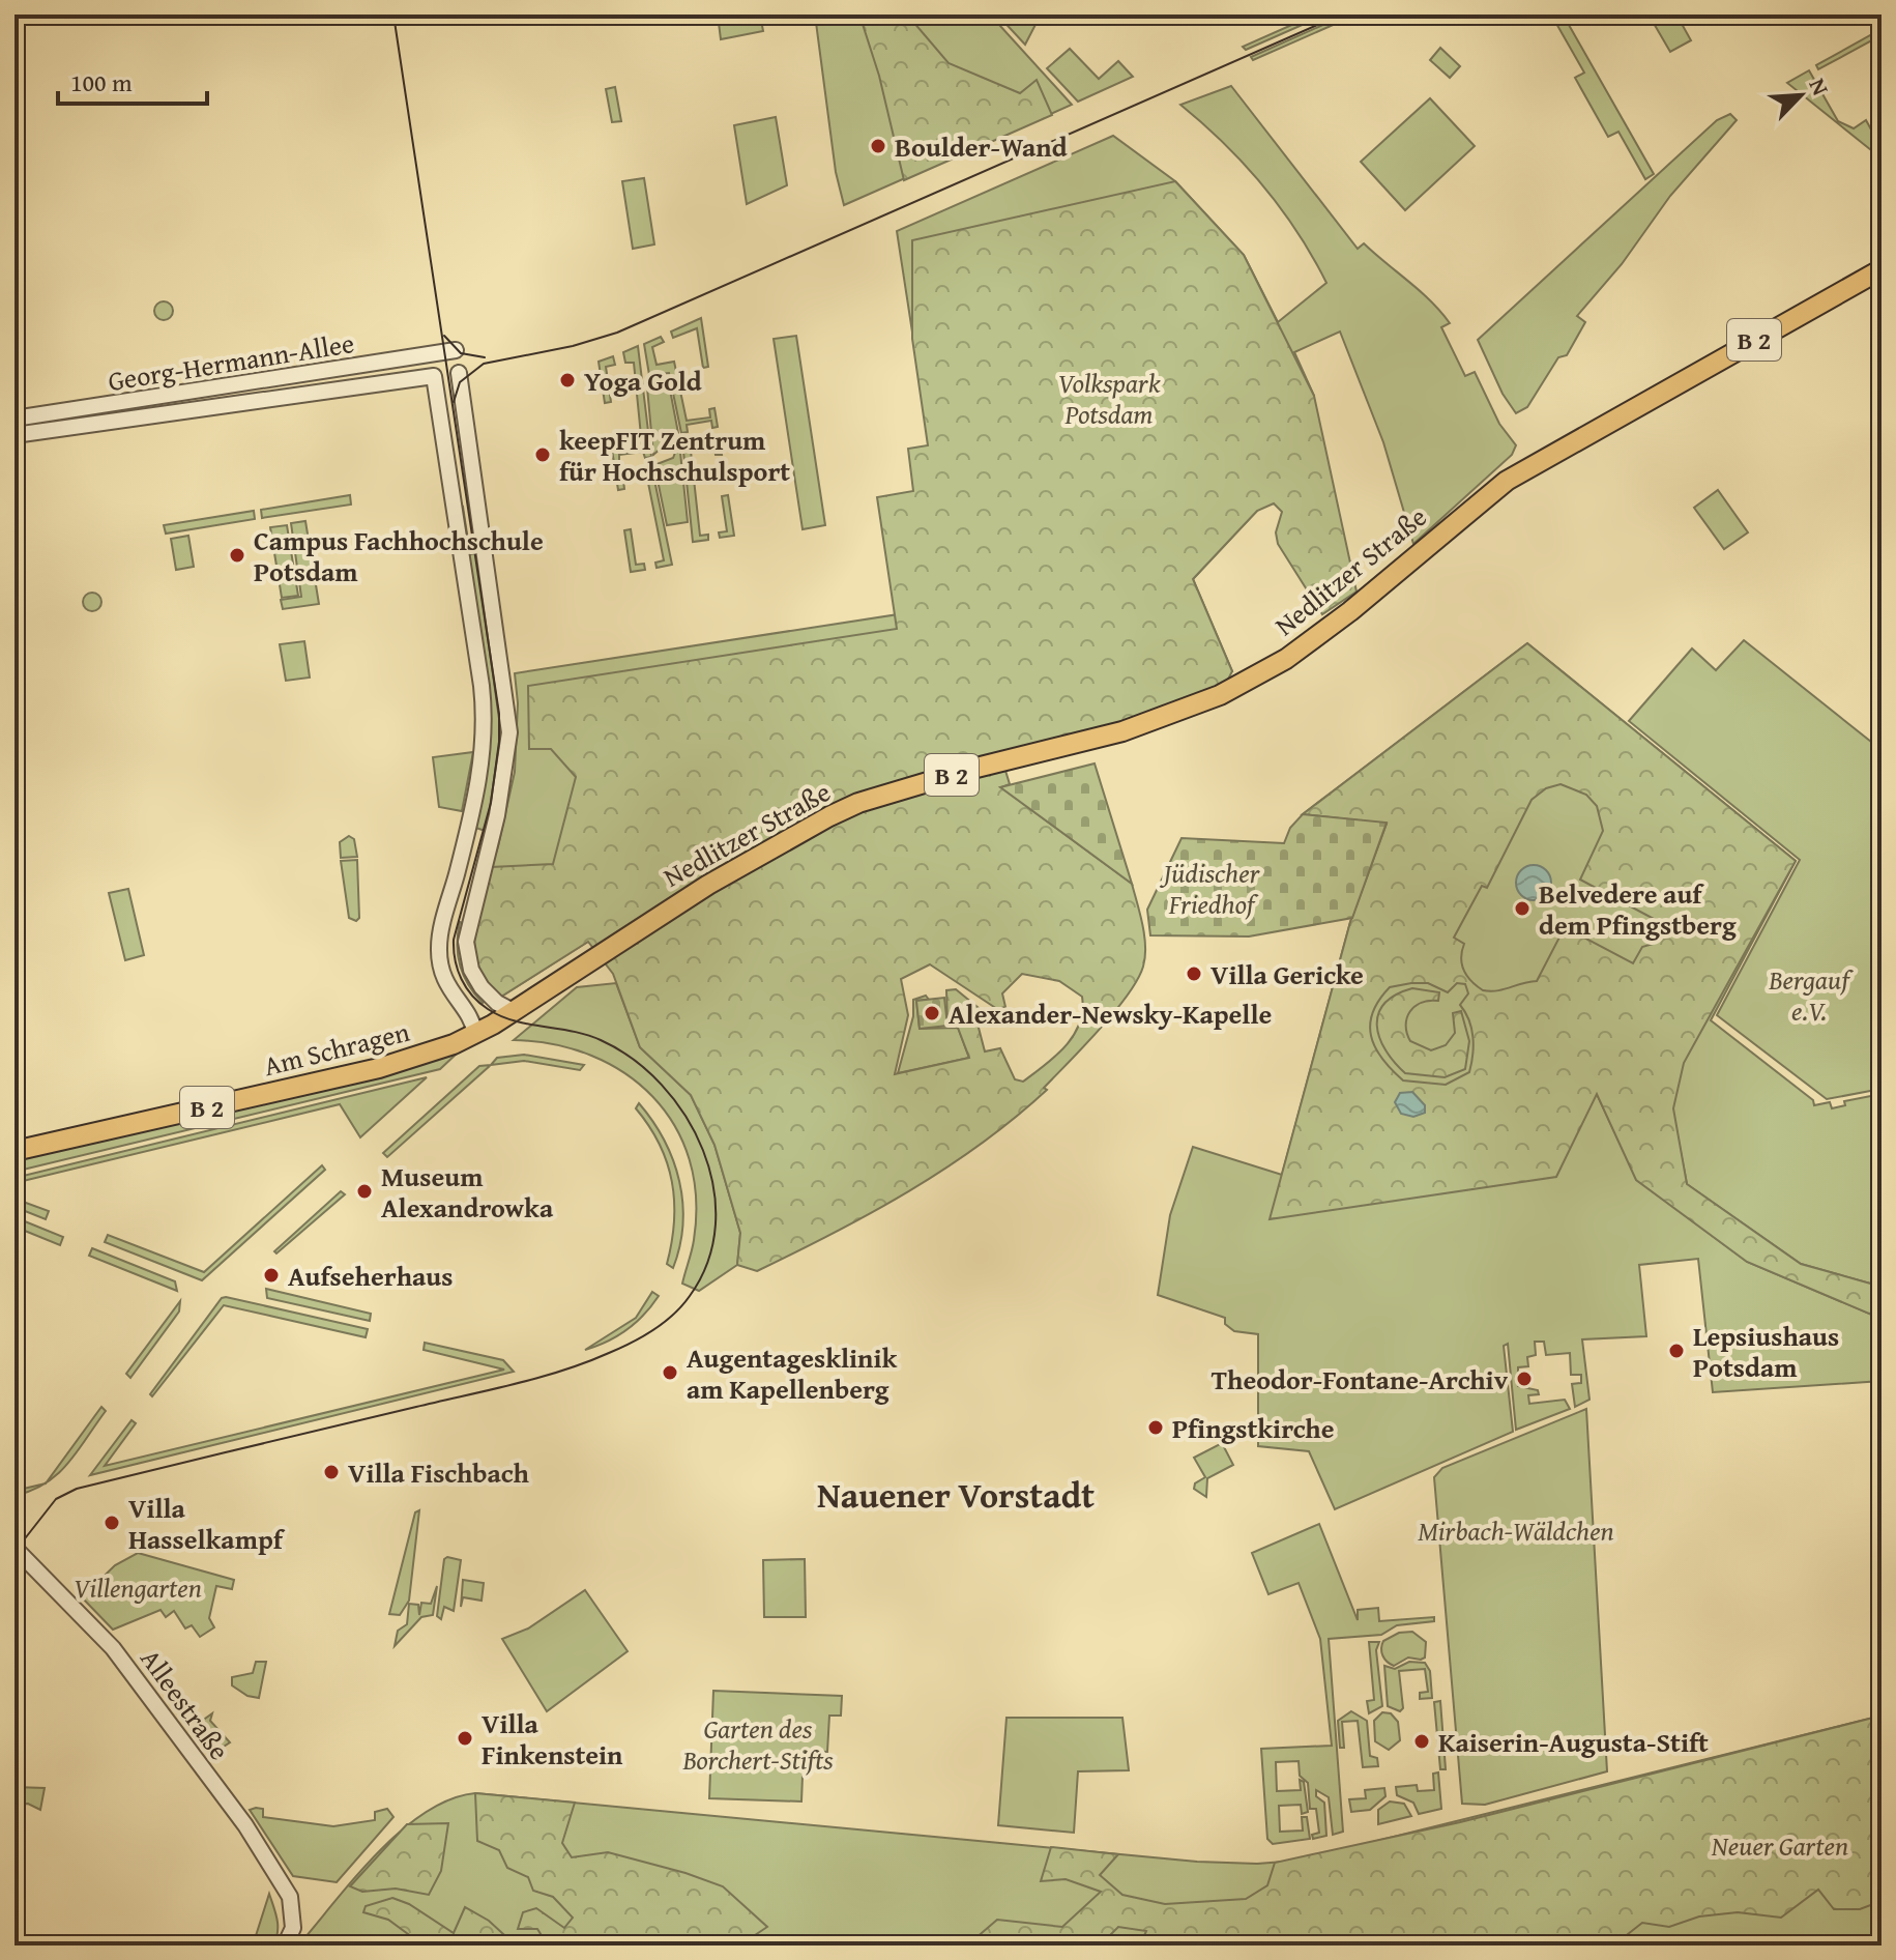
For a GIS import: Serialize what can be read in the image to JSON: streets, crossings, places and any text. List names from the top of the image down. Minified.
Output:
{"streets":{"main road":["B 2","Nedlitzer Straße","Am Schragen"],"street":["Georg-Hermann-Allee","Alleestraße"]},"crossings":[["Georg-Hermann-Allee","Nedlitzer Straße"],["Georg-Hermann-Allee","Am Schragen"],["Nedlitzer Straße","Am Schragen"]],"districts":["Nauener Vorstadt"],"parks":["Volkspark Potsdam","Jüdischer Friedhof","Bergauf e.V.","Mirbach-Wäldchen","Villengarten","Garten des Borchert-Stifts","Neuer Garten"],"places":["Boulder-Wand","Yoga Gold","keepFIT Zentrum für Hochschulsport","Campus Fachhochschule Potsdam","Belvedere auf dem Pfingstberg","Villa Gericke","Alexander-Newsky-Kapelle","Museum Alexandrowka","Aufseherhaus","Lepsiushaus Potsdam","Augentagesklinik am Kapellenberg","Theodor-Fontane-Archiv","Pfingstkirche","Villa Fischbach","Villa Hasselkampf","Villa Finkenstein","Kaiserin-Augusta-Stift"],"scale_bar":"100 m","north":"top right"}
